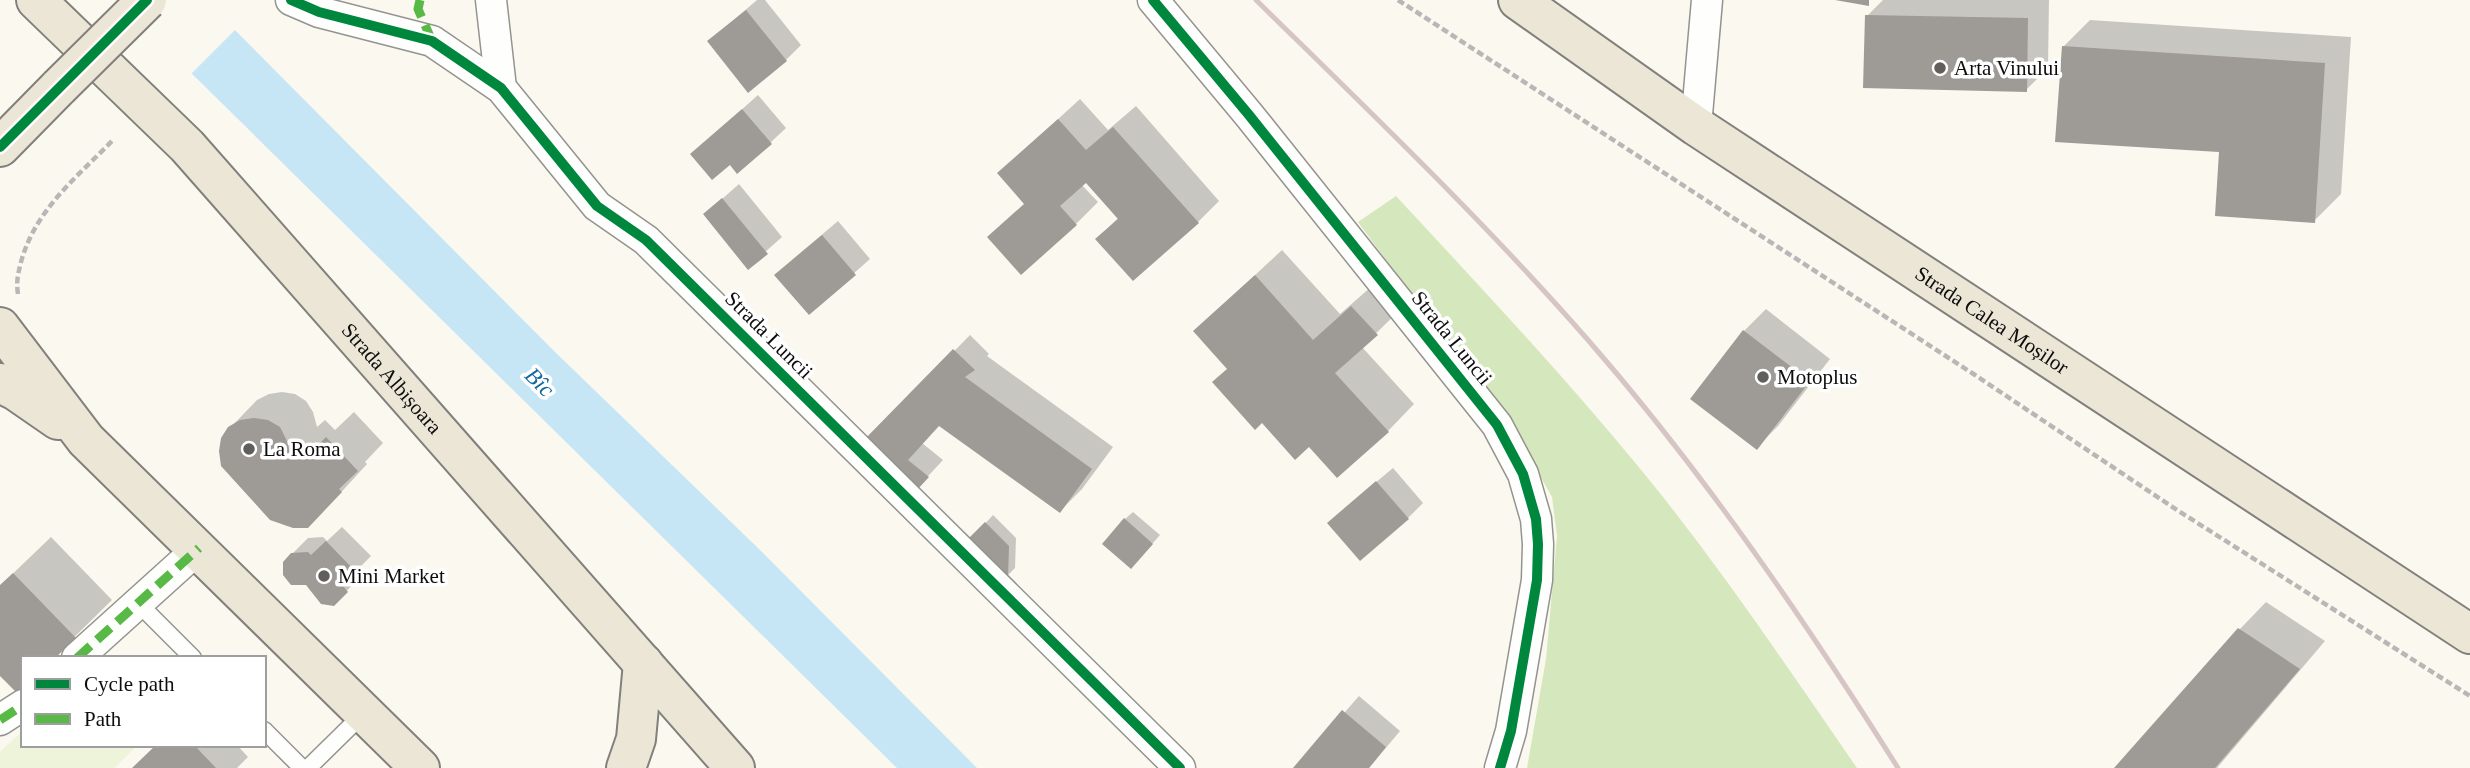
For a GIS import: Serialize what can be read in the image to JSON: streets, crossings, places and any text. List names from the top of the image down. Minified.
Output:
{"streets":{"main road":["Strada Calea Moșilor","Strada Albișoara"],"street":["Strada Luncii"]},"water":["Bîc"],"places":["Arta Vinului","Motoplus","La Roma","Mini Market"],"legend":["Cycle path","Path"]}
